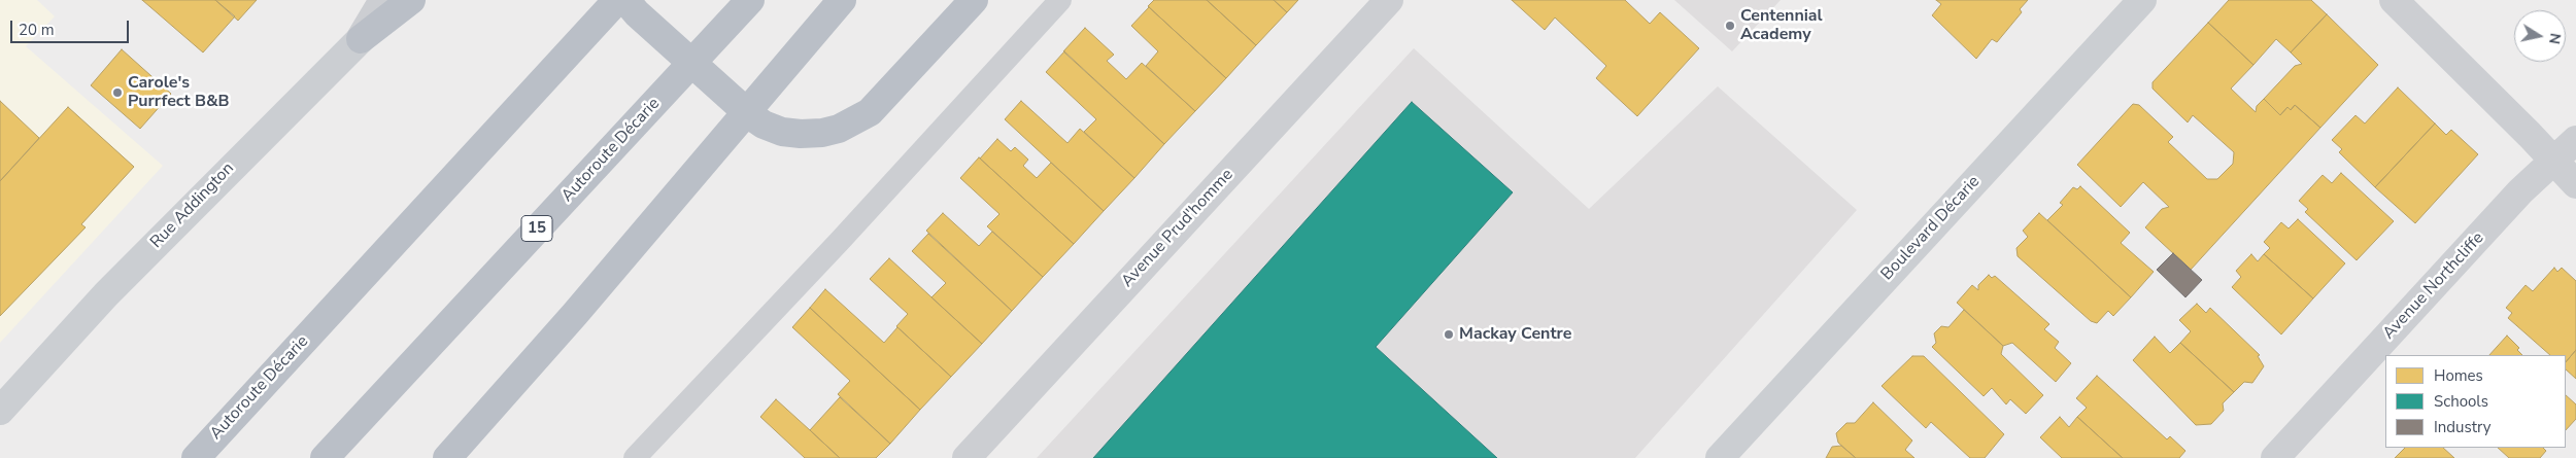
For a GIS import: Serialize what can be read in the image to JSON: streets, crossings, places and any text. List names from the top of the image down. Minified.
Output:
{"streets":{"highway":["Autoroute Décarie","15"],"main road":["Rue Addington","Boulevard Décarie"],"street":["Avenue Prud'homme","Avenue Northcliffe"]},"places":["Centennial Academy","Carole's Purrfect B&B","Mackay Centre"],"legend":["Homes","Schools","Industry"],"scale_bar":"20 m","north":"right"}
